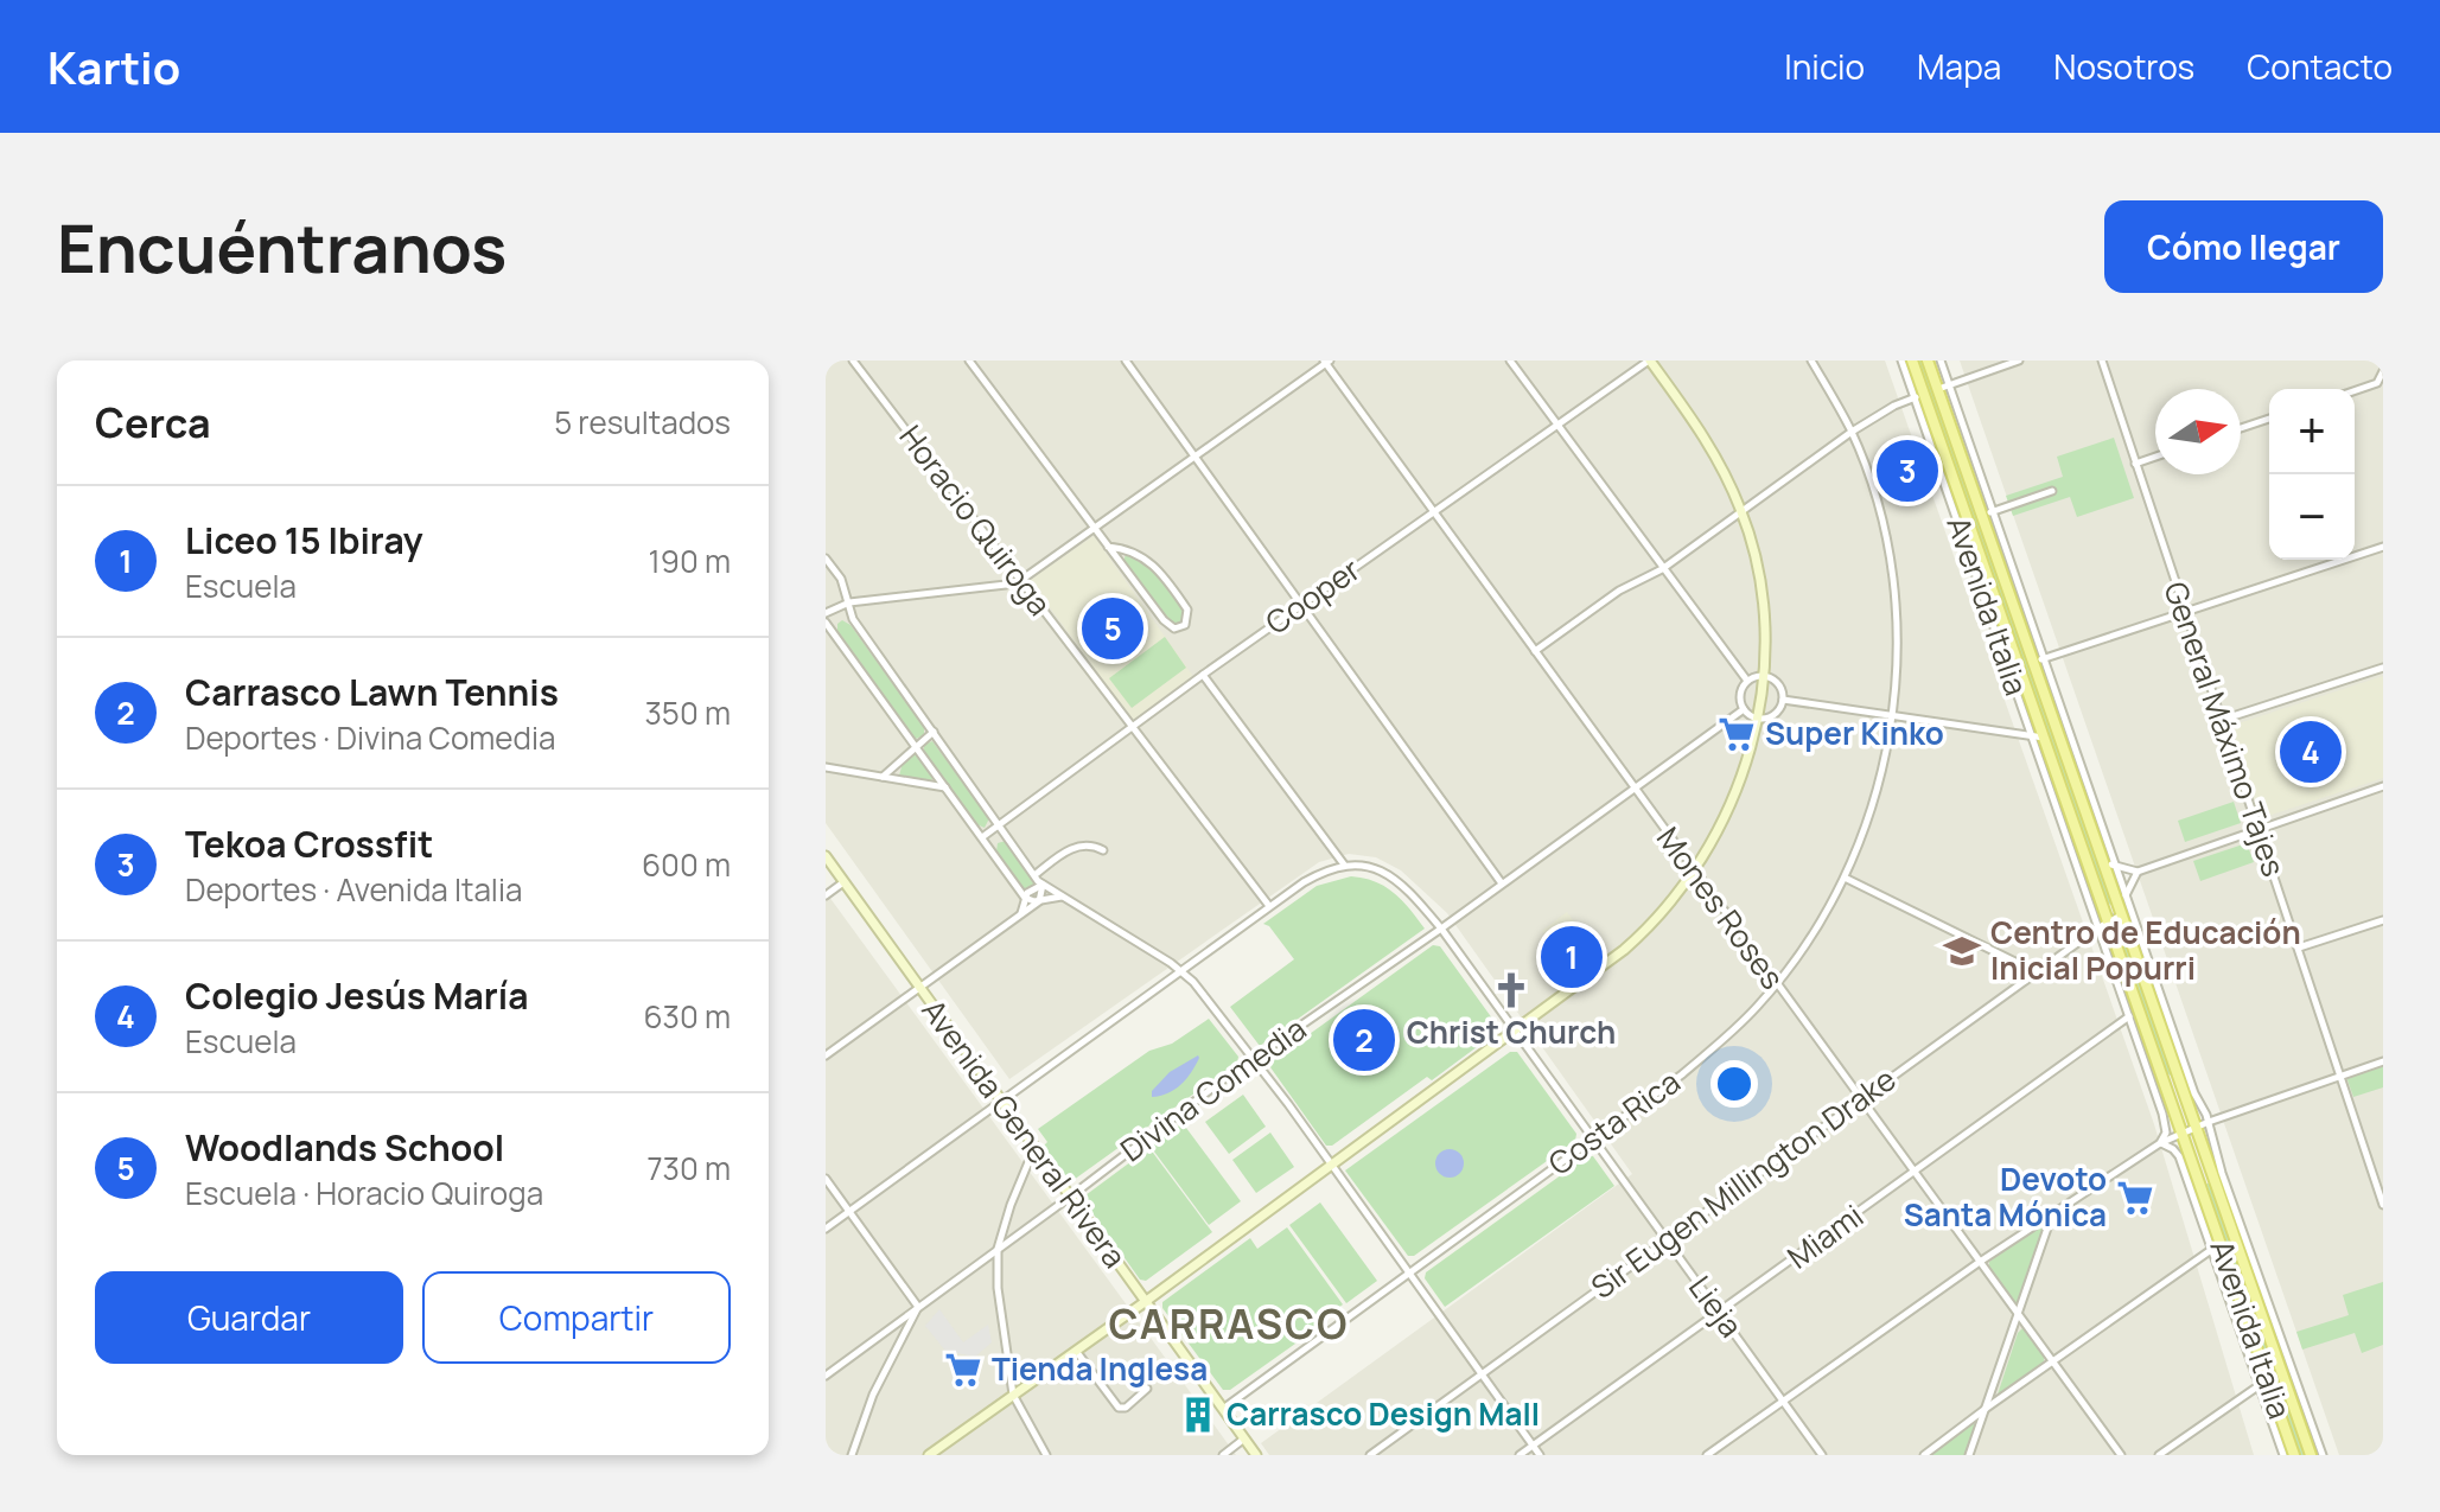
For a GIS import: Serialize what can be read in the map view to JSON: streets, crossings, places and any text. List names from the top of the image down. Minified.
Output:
{"streets":{"main road":["Avenida Italia"],"street":["Horacio Quiroga","Cooper","General Máximo Tajes","Mones Roses","Divina Comedia","Costa Rica","Avenida General Rivera","Sir Eugen Millington Drake","Miami","Lieja"]},"crossings":[["Horacio Quiroga","Cooper"],["Cooper","Mones Roses"],["Avenida Italia","Sir Eugen Millington Drake"],["Avenida Italia","Miami"],["Mones Roses","Divina Comedia"],["Mones Roses","Costa Rica"],["Mones Roses","Sir Eugen Millington Drake"],["Mones Roses","Miami"],["Divina Comedia","Avenida General Rivera"],["Divina Comedia","Lieja"],["Costa Rica","Avenida General Rivera"],["Costa Rica","Lieja"],["Sir Eugen Millington Drake","Lieja"],["Miami","Lieja"]],"districts":["CARRASCO"],"places":{"supermarket":["Super Kinko","Devoto Santa Mónica","Tienda Inglesa"],"school or university":["Centro de Educación Inicial Popurri"],"church":["Christ Church"],"building":["Carrasco Design Mall"]},"north":"right","page":{"header":"Kartio","nav":["Inicio","Mapa","Nosotros","Contacto"],"buttons":["Cómo llegar",["Guardar","Compartir"]],"title":"Encuéntranos","heading":["Cerca","5 resultados"],"map_buttons":["+","−"],"pins":["3","5","4","1","2"],"list":[{"mark":"1","name":"Liceo 15 Ibiray","note":"Escuela","value":"190 m"},{"mark":"2","name":"Carrasco Lawn Tennis","note":"Deportes · Divina Comedia","value":"350 m"},{"mark":"3","name":"Tekoa Crossfit","note":"Deportes · Avenida Italia","value":"600 m"},{"mark":"4","name":"Colegio Jesús María","note":"Escuela","value":"630 m"},{"mark":"5","name":"Woodlands School","note":"Escuela · Horacio Quiroga","value":"730 m"}]}}
